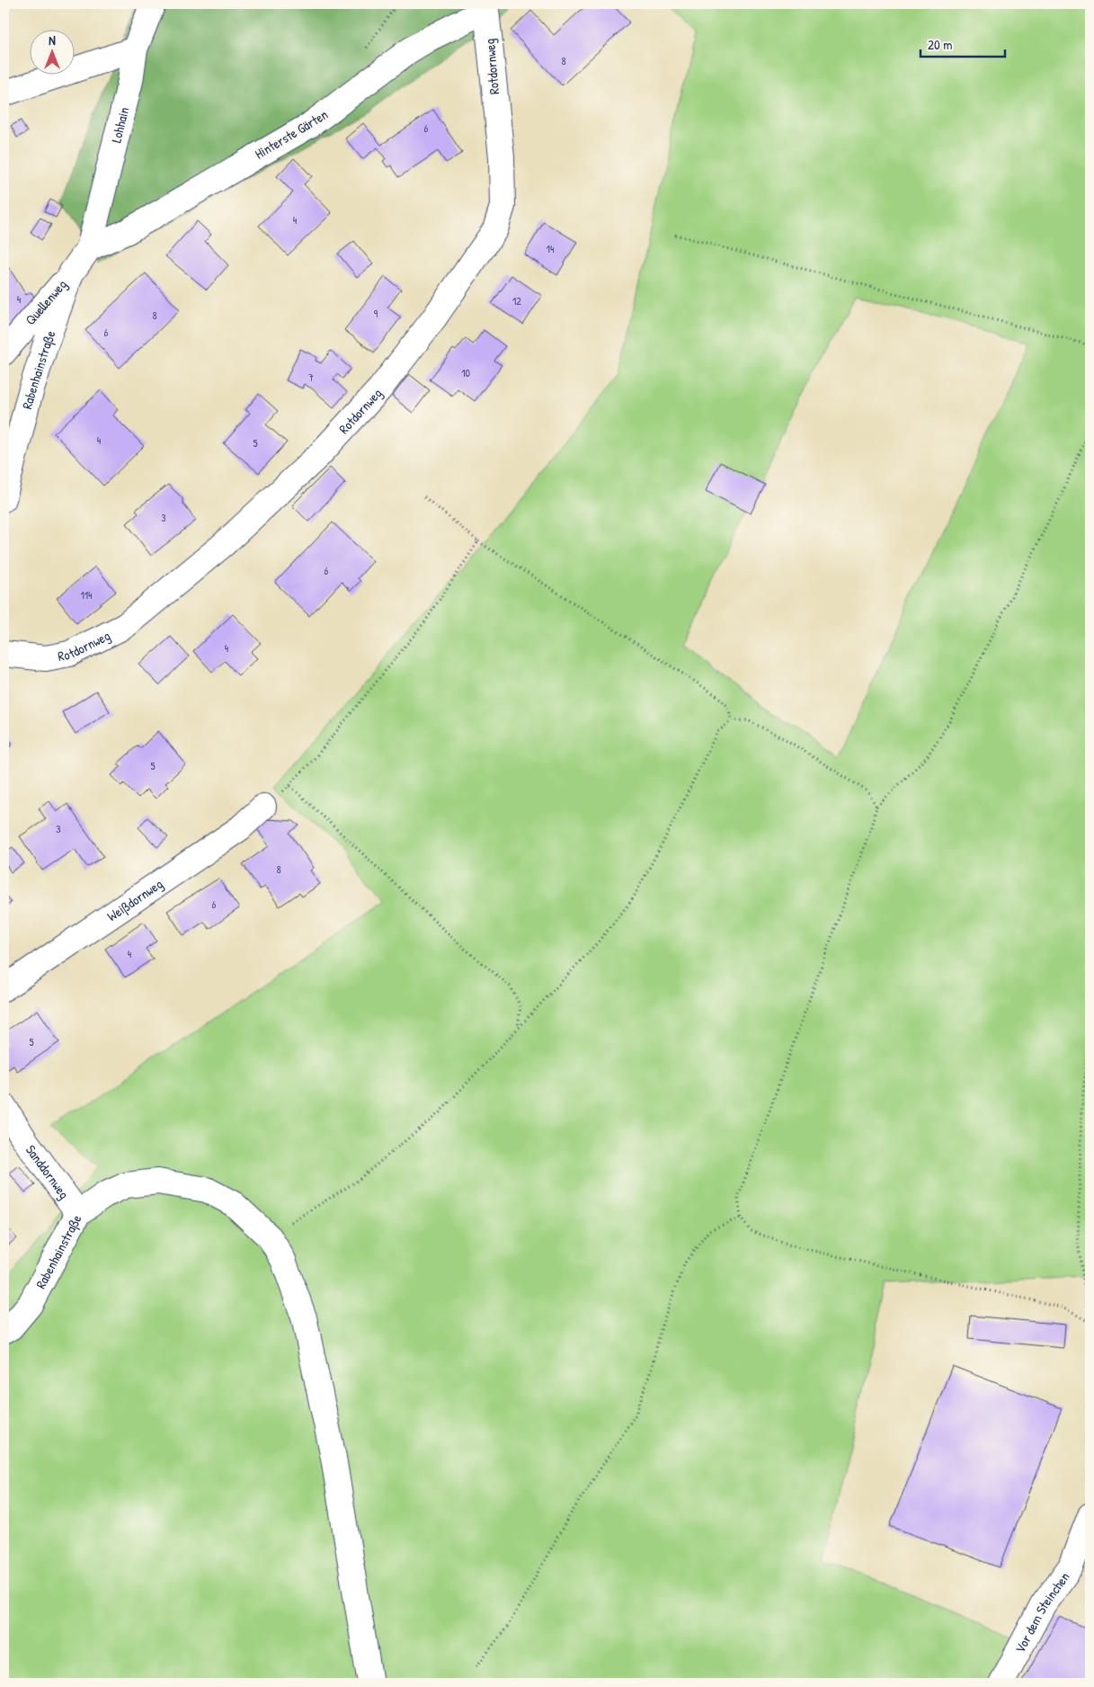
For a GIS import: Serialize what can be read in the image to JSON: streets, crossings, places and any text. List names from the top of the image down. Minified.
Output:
{"streets":{"street":["Rotdornweg","Lohhain","Hinterste Gärten","Quellenweg","Rabenhainstraße","Weißdornweg","Sanddornweg","Vor dem Steinchen"]},"crossings":[["Rotdornweg","Hinterste Gärten"],["Lohhain","Hinterste Gärten"],["Lohhain","Rabenhainstraße"],["Hinterste Gärten","Rabenhainstraße"],["Quellenweg","Rabenhainstraße"],["Rabenhainstraße","Sanddornweg"]],"house_numbers":["8","6","4","14","4","12","9","8","6","10","7","4","5","3","6","114","4","5","3","8","6","4","5"],"scale_bar":"20 m","north":"top"}
